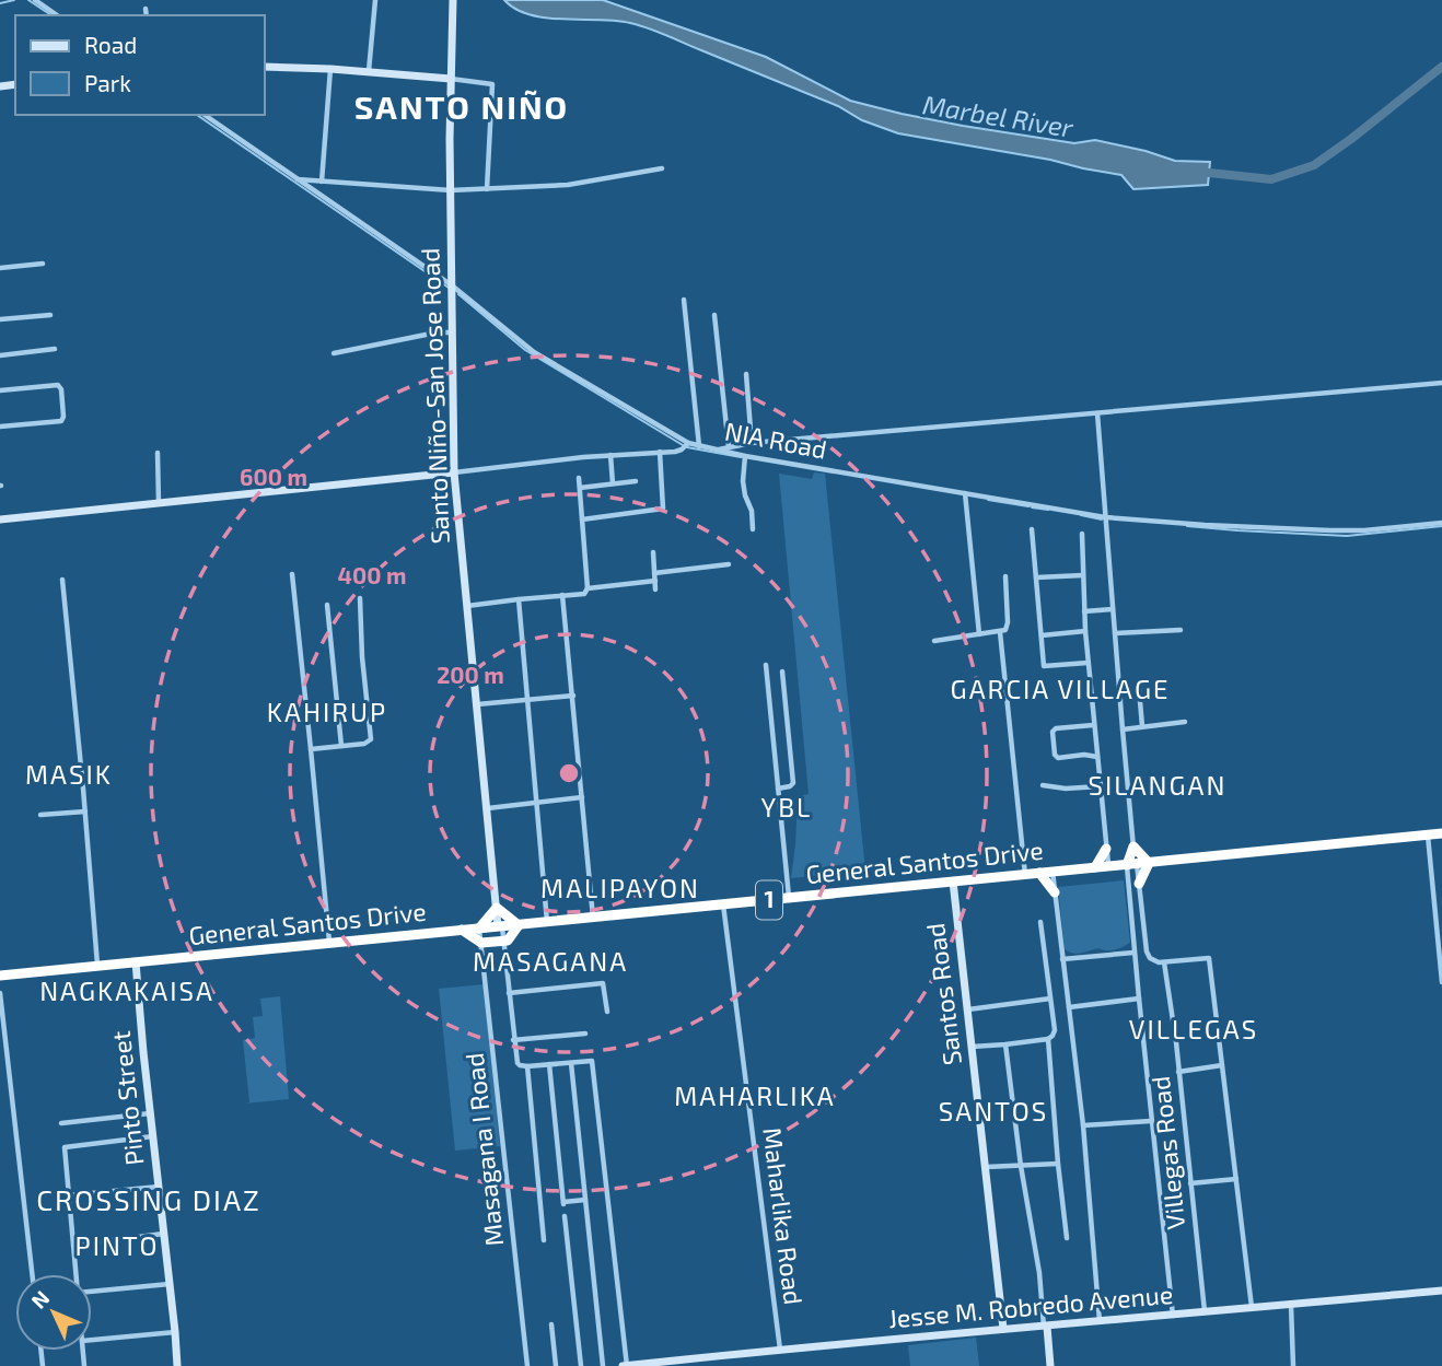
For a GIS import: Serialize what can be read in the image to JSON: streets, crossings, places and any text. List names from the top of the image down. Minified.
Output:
{"streets":{"highway":["General Santos Drive","1"],"main road":["Santo Niño-San Jose Road","Santos Road","Pinto Street","Jesse M. Robredo Avenue"],"street":["NIA Road","Masagana I Road","Villegas Road","Maharlika Road"]},"crossings":[["Santo Niño-San Jose Road","NIA Road"],["Santo Niño-San Jose Road","General Santos Drive"],["General Santos Drive","Santos Road"],["General Santos Drive","Pinto Street"],["General Santos Drive","Masagana I Road"],["General Santos Drive","Villegas Road"],["General Santos Drive","Maharlika Road"],["Santos Road","Jesse M. Robredo Avenue"],["Villegas Road","Jesse M. Robredo Avenue"],["Maharlika Road","Jesse M. Robredo Avenue"]],"districts":["SANTO NIÑO","GARCIA VILLAGE","KAHIRUP","MASIK","SILANGAN","YBL","MALIPAYON","MASAGANA","NAGKAKAISA","VILLEGAS","MAHARLIKA","SANTOS","CROSSING DIAZ","PINTO"],"water":["Marbel River"],"legend":["Road","Park"],"north":"top left","rings":["600 m","400 m","200 m"]}
